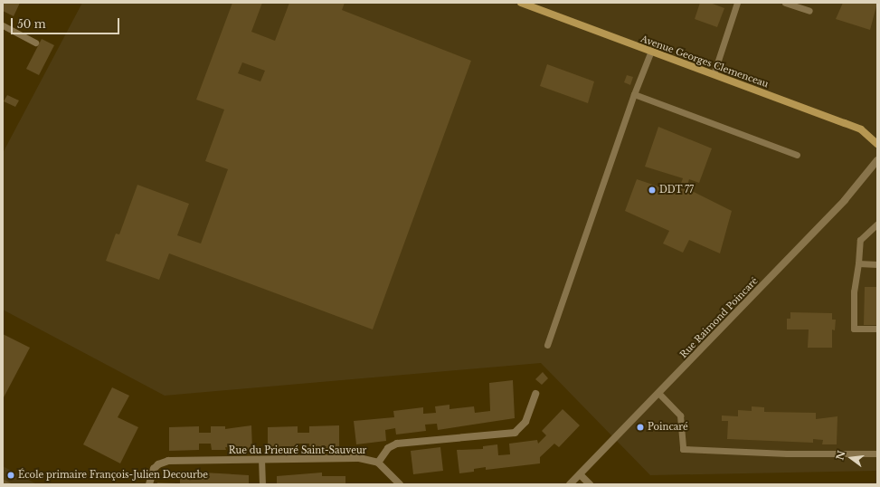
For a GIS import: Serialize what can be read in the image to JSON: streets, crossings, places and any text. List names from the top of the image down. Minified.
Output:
{"streets":{"street":["Avenue Georges Clemenceau","Rue Raimond Poincaré","Rue du Prieuré Saint-Sauveur"]},"places":["DDT 77","Poincaré","École primaire François-Julien Decourbe"],"scale_bar":"50 m","north":"left"}
